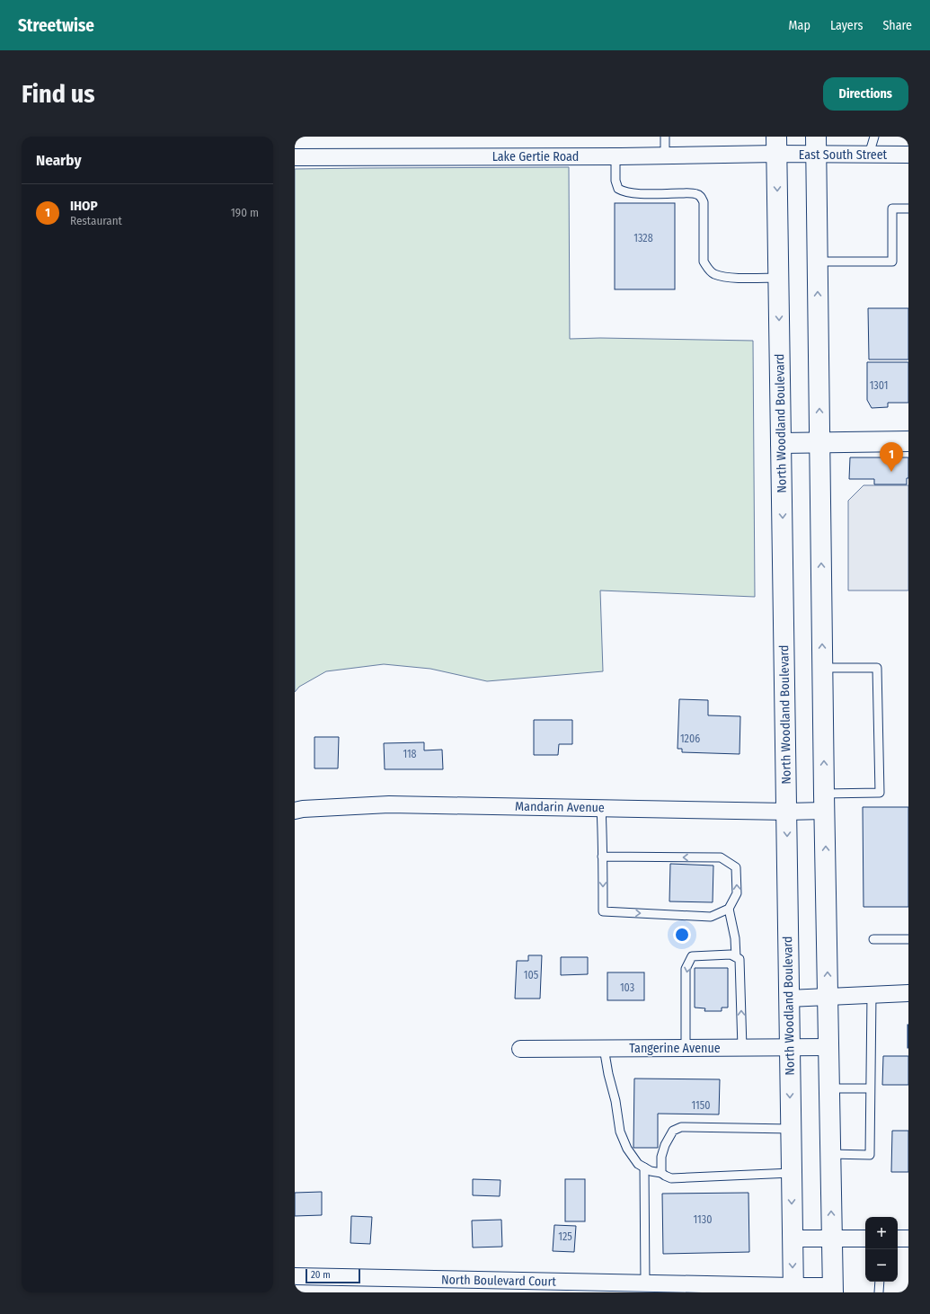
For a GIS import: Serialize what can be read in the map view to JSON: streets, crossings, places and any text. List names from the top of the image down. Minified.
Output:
{"streets":{"main road":["North Woodland Boulevard"],"street":["East South Street","Lake Gertie Road","Mandarin Avenue","Tangerine Avenue","North Boulevard Court"]},"crossings":[["East South Street","Lake Gertie Road"],["East South Street","North Woodland Boulevard"],["Lake Gertie Road","North Woodland Boulevard"],["North Woodland Boulevard","Mandarin Avenue"],["North Woodland Boulevard","Tangerine Avenue"],["North Woodland Boulevard","North Boulevard Court"]],"house_numbers":["1328","1301","1206","118","105","103","1150","1130","125"],"scale_bar":"20 m","page":{"header":"Streetwise","nav":["Map","Layers","Share"],"buttons":"Directions","title":"Find us","heading":"Nearby","list":[{"mark":"1","name":"IHOP","note":"Restaurant","value":"190 m"}],"pins":"1","map_buttons":["+","−"],"scale":"20 m"}}
